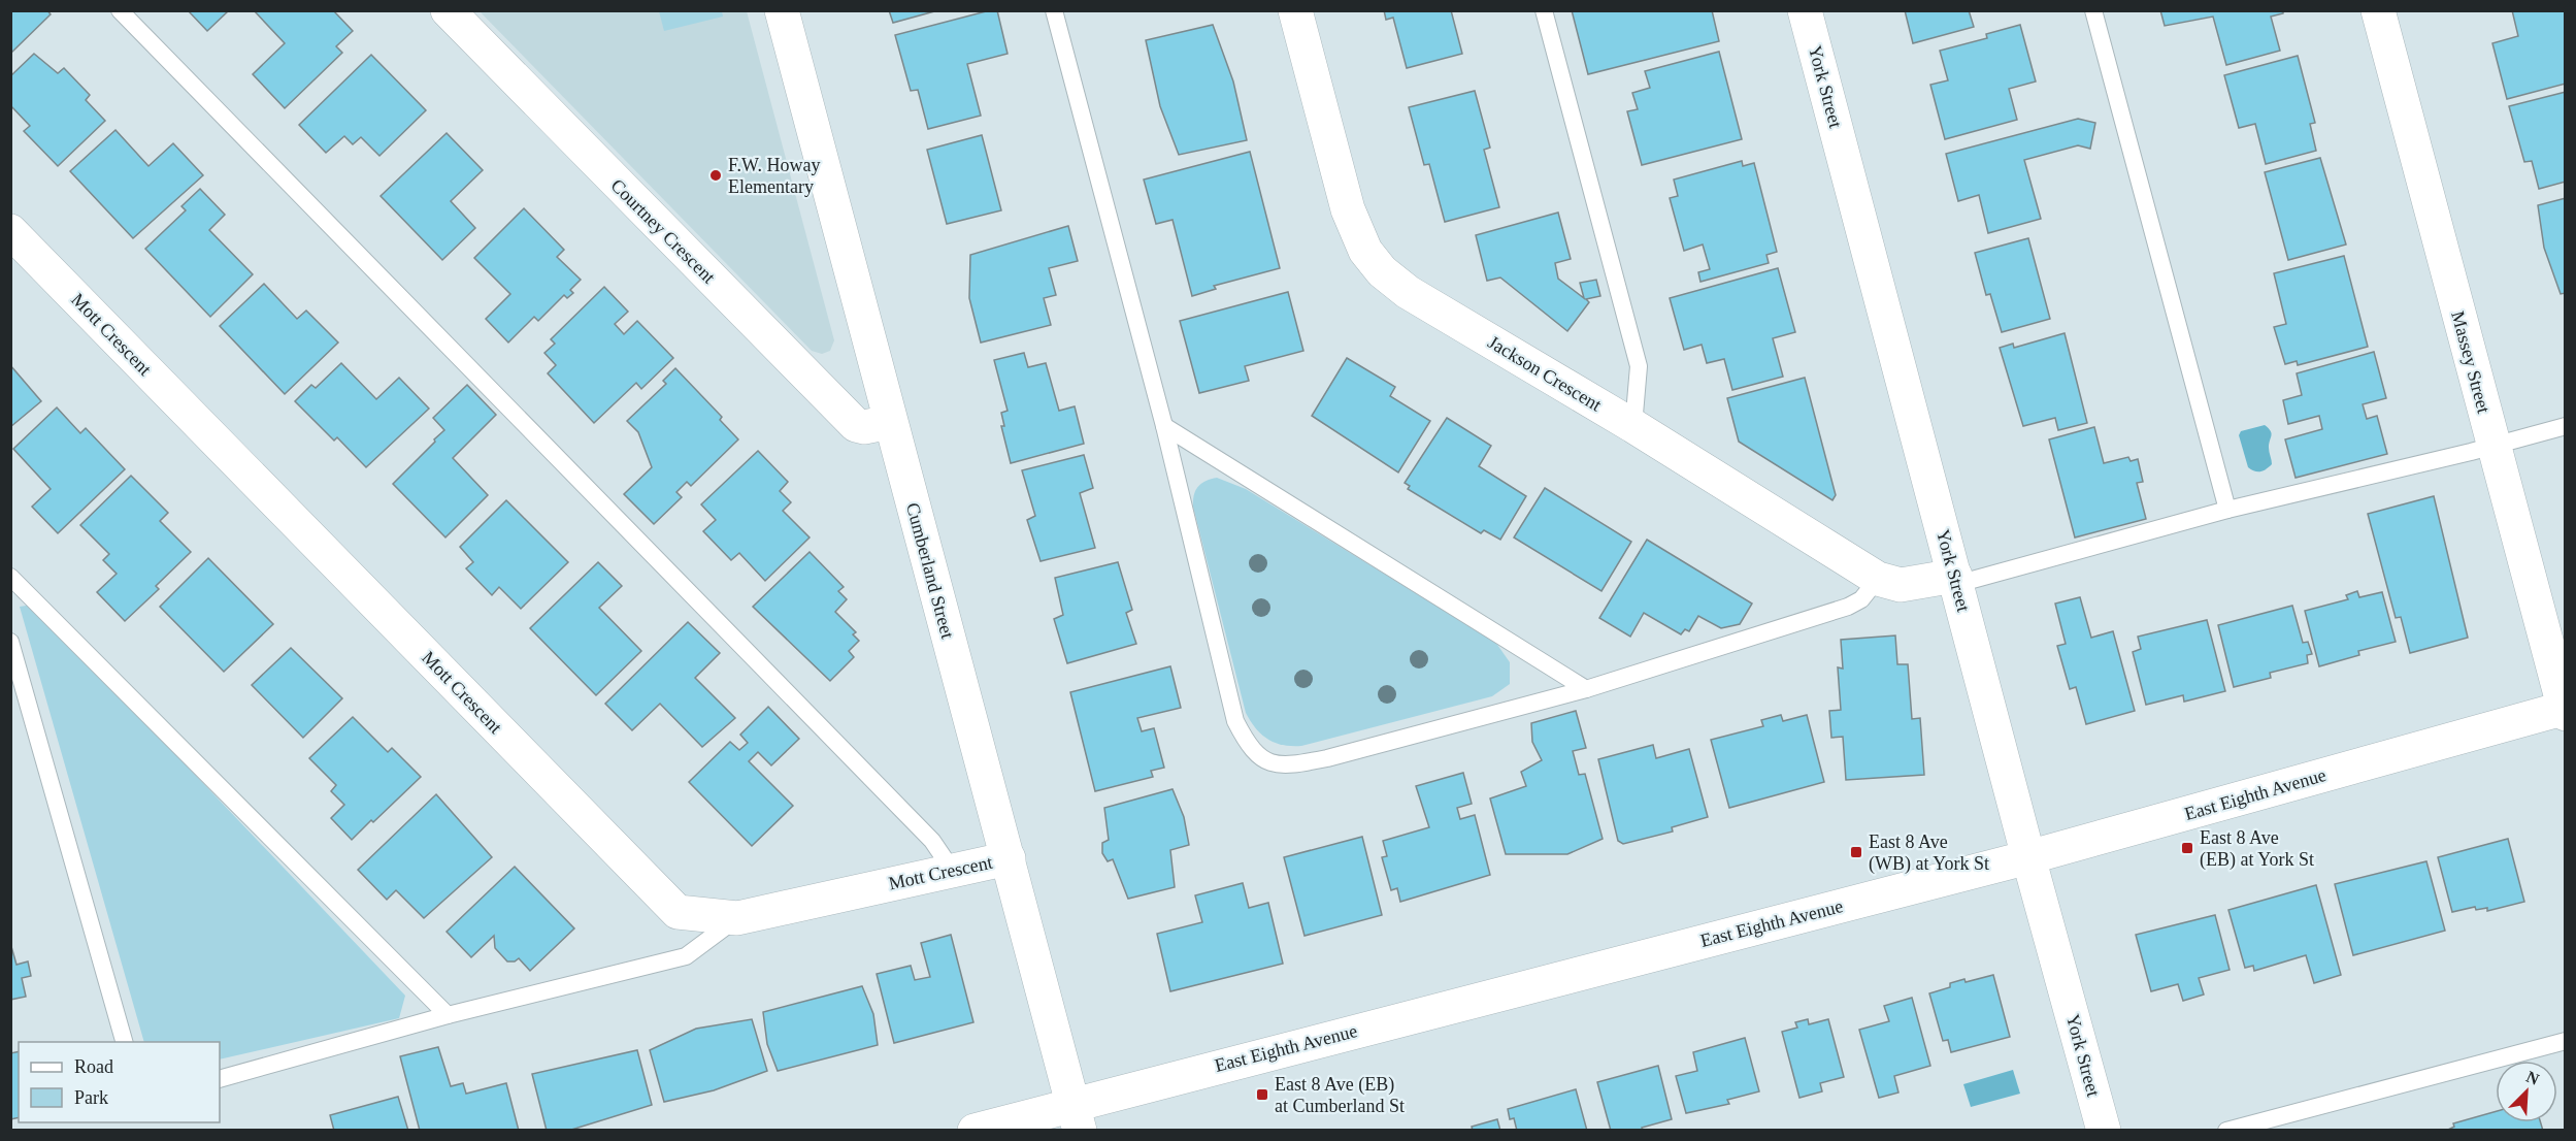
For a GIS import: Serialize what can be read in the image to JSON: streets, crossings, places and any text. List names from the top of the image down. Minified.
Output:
{"streets":{"street":["York Street","Courtney Crescent","Mott Crescent","Massey Street","Jackson Crescent","Cumberland Street","East Eighth Avenue"]},"crossings":[["York Street","Jackson Crescent"],["York Street","East Eighth Avenue"],["Courtney Crescent","Cumberland Street"],["Mott Crescent","Cumberland Street"],["Massey Street","East Eighth Avenue"],["Cumberland Street","East Eighth Avenue"]],"places":{"other":["F.W. Howay Elementary"],"transit":["East 8 Ave (EB) at York St","East 8 Ave (WB) at York St","East 8 Ave (EB) at Cumberland St"]},"legend":["Road","Park"],"north":"top right"}
